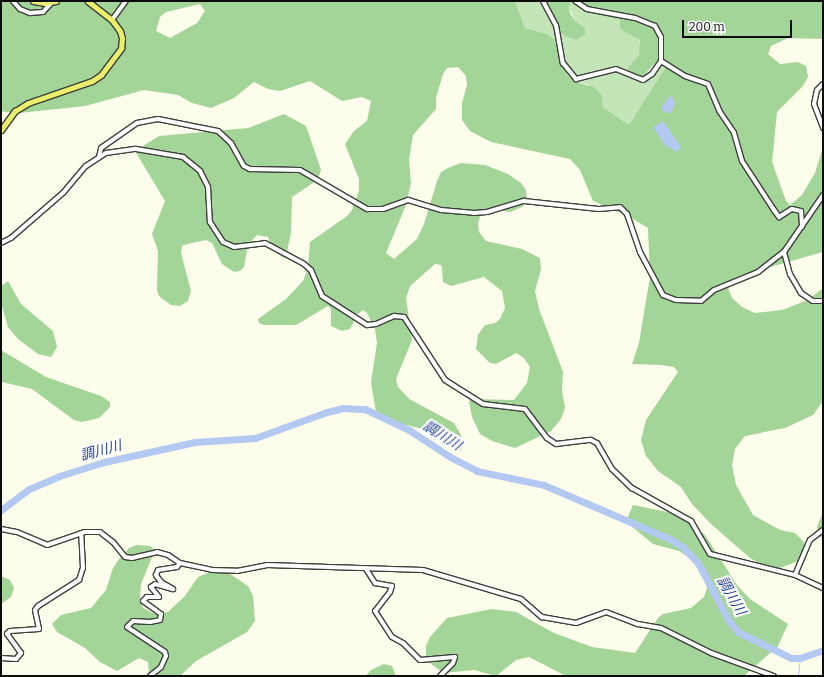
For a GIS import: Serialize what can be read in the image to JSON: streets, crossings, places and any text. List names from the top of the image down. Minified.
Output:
{"water":["調川川"],"scale_bar":"200 m"}
